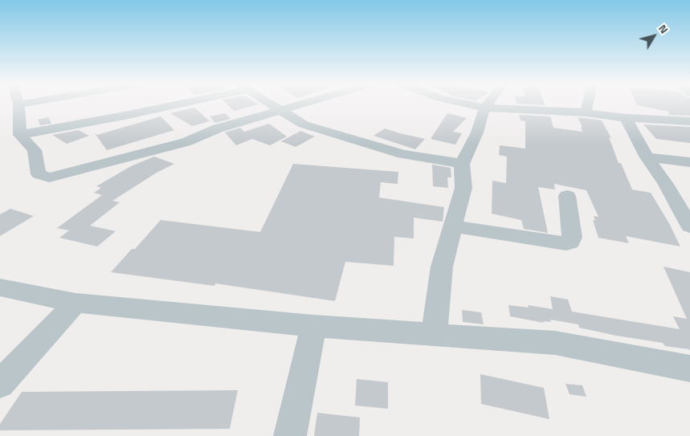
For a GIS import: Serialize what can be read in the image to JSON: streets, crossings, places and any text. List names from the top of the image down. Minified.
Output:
{"north":"top right"}
